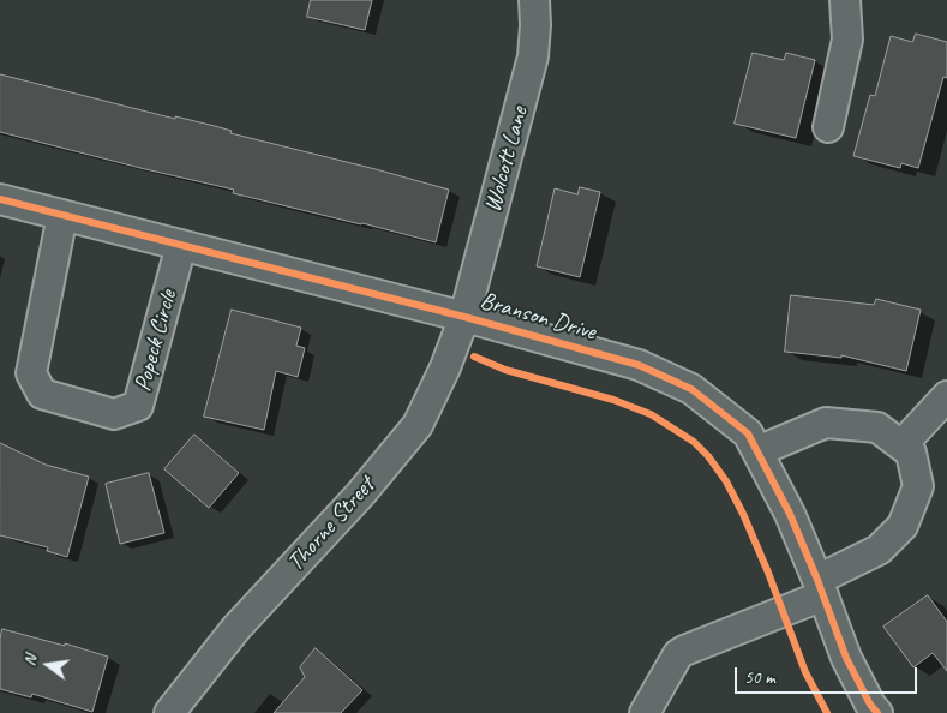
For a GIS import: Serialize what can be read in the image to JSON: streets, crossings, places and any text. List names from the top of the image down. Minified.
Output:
{"streets":{"street":["Wolcott Lane","Branson Drive","Popeck Circle","Thorne Street"]},"crossings":[["Wolcott Lane","Branson Drive"],["Wolcott Lane","Thorne Street"],["Branson Drive","Popeck Circle"],["Branson Drive","Thorne Street"]],"scale_bar":"50 m","north":"left"}
